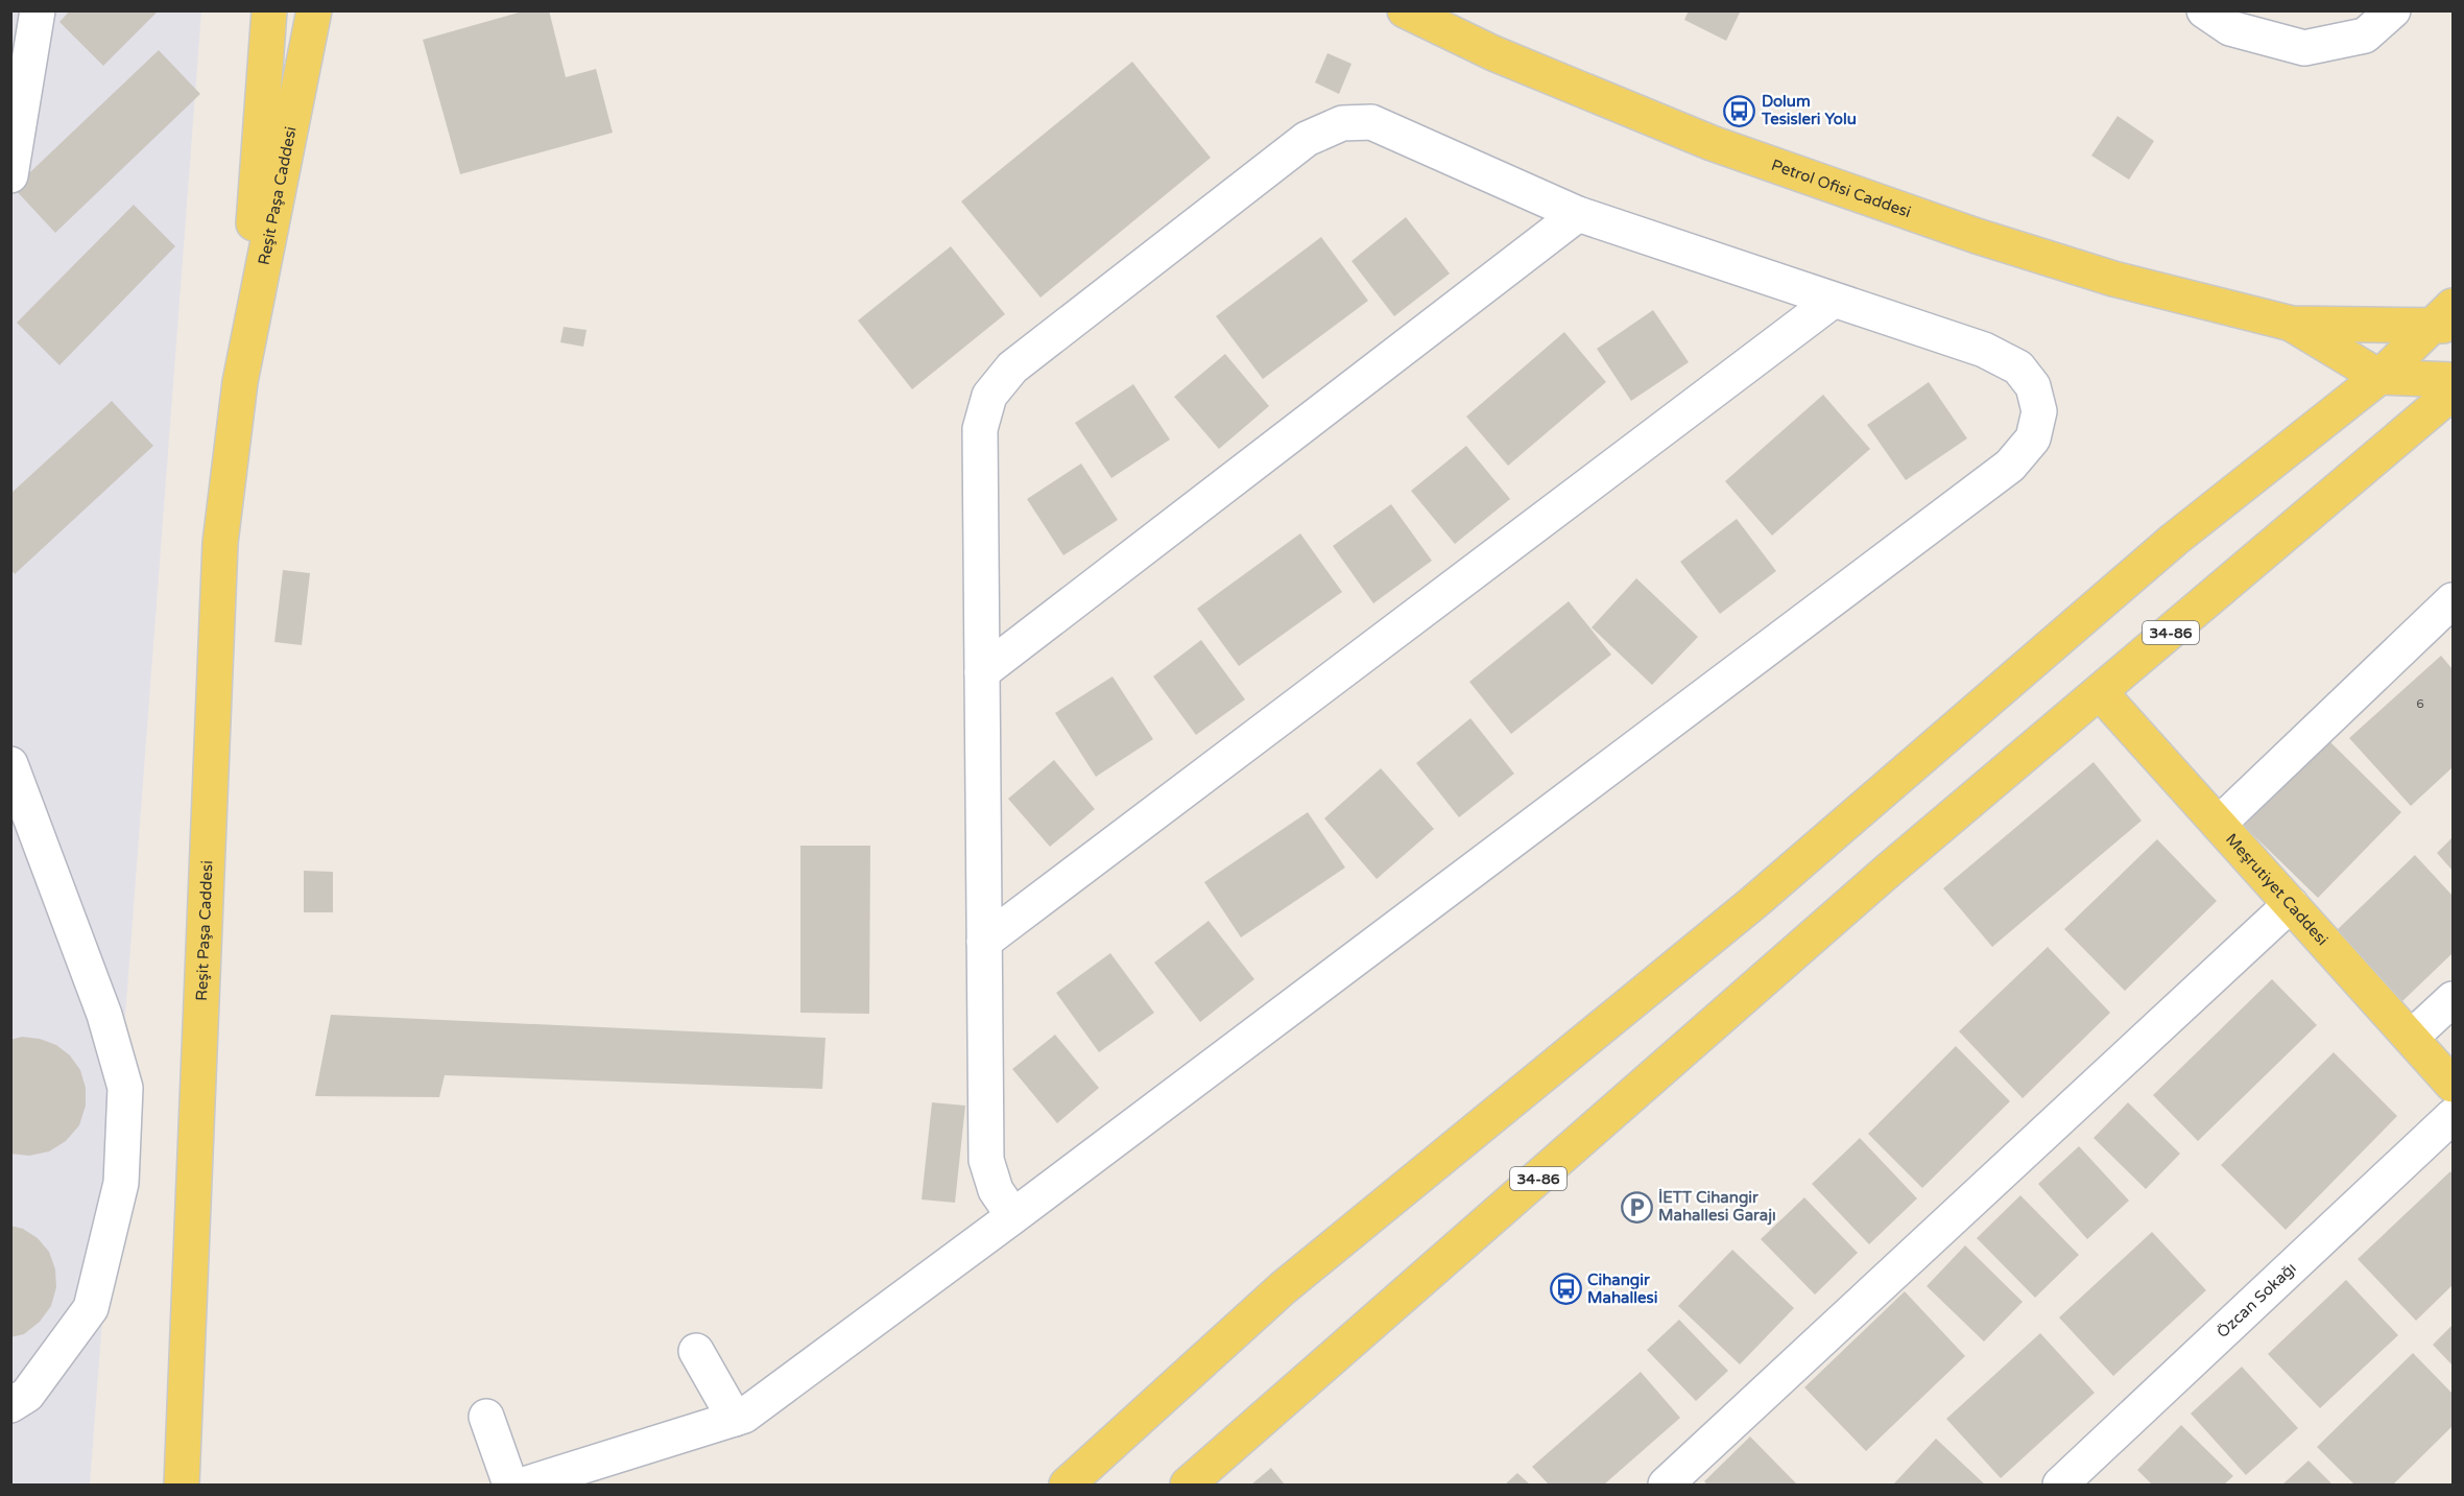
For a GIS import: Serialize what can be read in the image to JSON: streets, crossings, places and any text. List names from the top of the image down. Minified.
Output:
{"streets":{"main road":["Petrol Ofisi Caddesi","Reşit Paşa Caddesi","34-86","Meşrutiyet Caddesi"],"street":["Özcan Sokağı"]},"crossings":[["34-86","Meşrutiyet Caddesi"]],"places":{"bus stop":["Dolum Tesisleri Yolu","Cihangir Mahallesi"],"parking":["İETT Cihangir Mahallesi Garajı"]},"house_numbers":["6"]}
